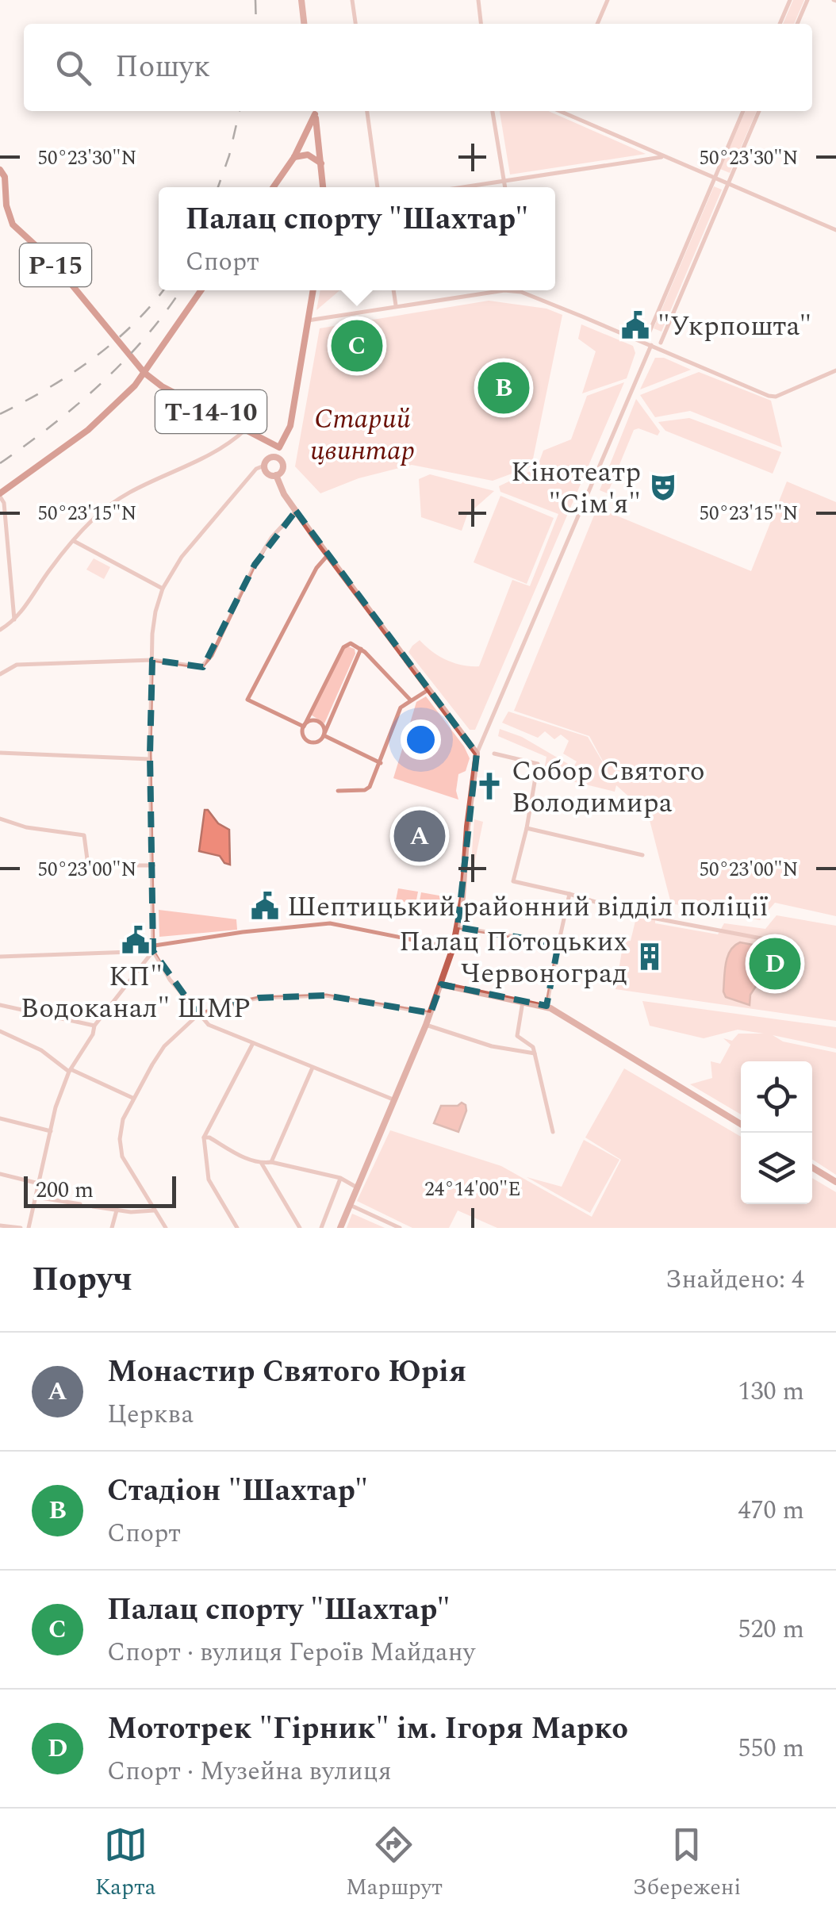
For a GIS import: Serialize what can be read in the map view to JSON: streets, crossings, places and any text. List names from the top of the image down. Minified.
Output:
{"streets":{"main road":["Р-15","Т-14-10"]},"crossings":[["Р-15","Т-14-10"]],"parks":["Старий цвинтар"],"places":{"public building":["\"Укрпошта\"","Шептицький районний відділ поліції","КП\" Водоканал\" ШМР"],"theatre":["Кінотеатр \"Сім'я\""],"church":["Собор Святого Володимира"],"building":["Палац Потоцьких Червоноград"]},"scale_bar":"200 m","page":{"search":"Пошук","popup":["Палац спорту \"Шахтар\"","Спорт"],"pins":["C","B","A","D"],"scale":"200 m","heading":["Поруч","Знайдено: 4"],"list":[{"mark":"A","name":"Монастир Святого Юрія","note":"Церква","value":"130 m"},{"mark":"B","name":"Стадіон \"Шахтар\"","note":"Спорт","value":"470 m"},{"mark":"C","name":"Палац спорту \"Шахтар\"","note":"Спорт · вулиця Героїв Майдану","value":"520 m"},{"mark":"D","name":"Мототрек \"Гірник\" ім. Ігоря Марко","note":"Спорт · Музейна вулиця","value":"550 m"}],"nav":["Карта","Маршрут","Збережені"]},"coordinates":["50°23'30\"N","50°23'15\"N","50°23'00\"N","24°14'00\"E"]}
